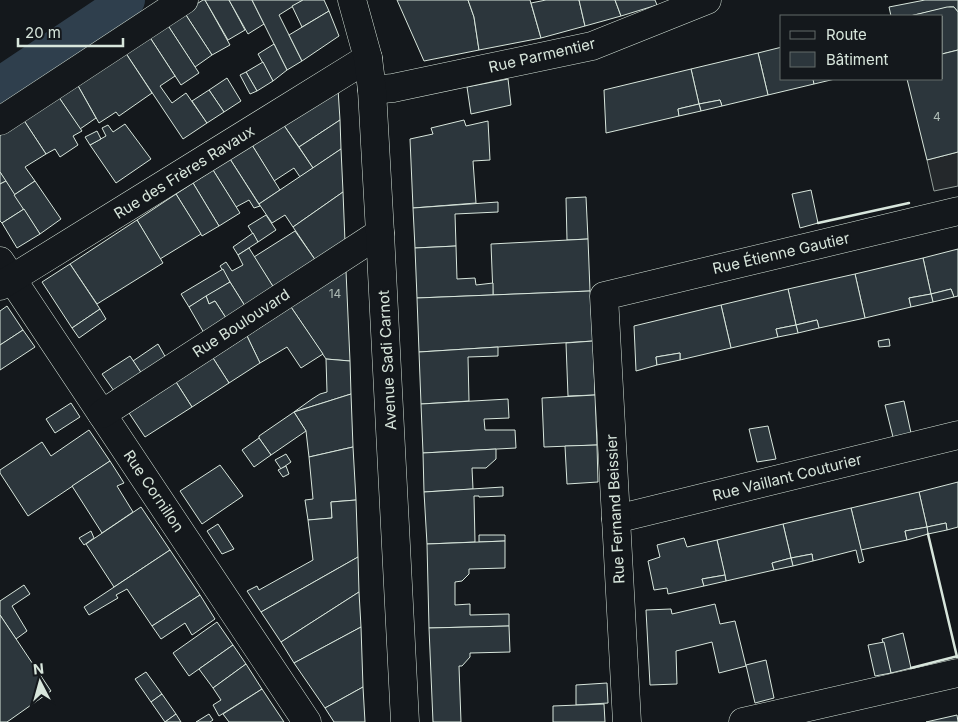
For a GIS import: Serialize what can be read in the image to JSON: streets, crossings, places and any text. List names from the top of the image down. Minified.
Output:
{"streets":{"street":["Rue Parmentier","Rue des Frères Ravaux","Rue Étienne Gautier","Rue Boulouvard","Avenue Sadi Carnot","Rue Vaillant Couturier","Rue Cornillon","Rue Fernand Beissier"]},"crossings":[["Rue Parmentier","Avenue Sadi Carnot"],["Rue des Frères Ravaux","Avenue Sadi Carnot"],["Rue des Frères Ravaux","Rue Cornillon"],["Rue Étienne Gautier","Rue Fernand Beissier"],["Rue Boulouvard","Avenue Sadi Carnot"],["Rue Boulouvard","Rue Cornillon"],["Rue Vaillant Couturier","Rue Fernand Beissier"]],"house_numbers":["4","14"],"legend":["Route","Bâtiment"],"scale_bar":"20 m","north":"top"}
